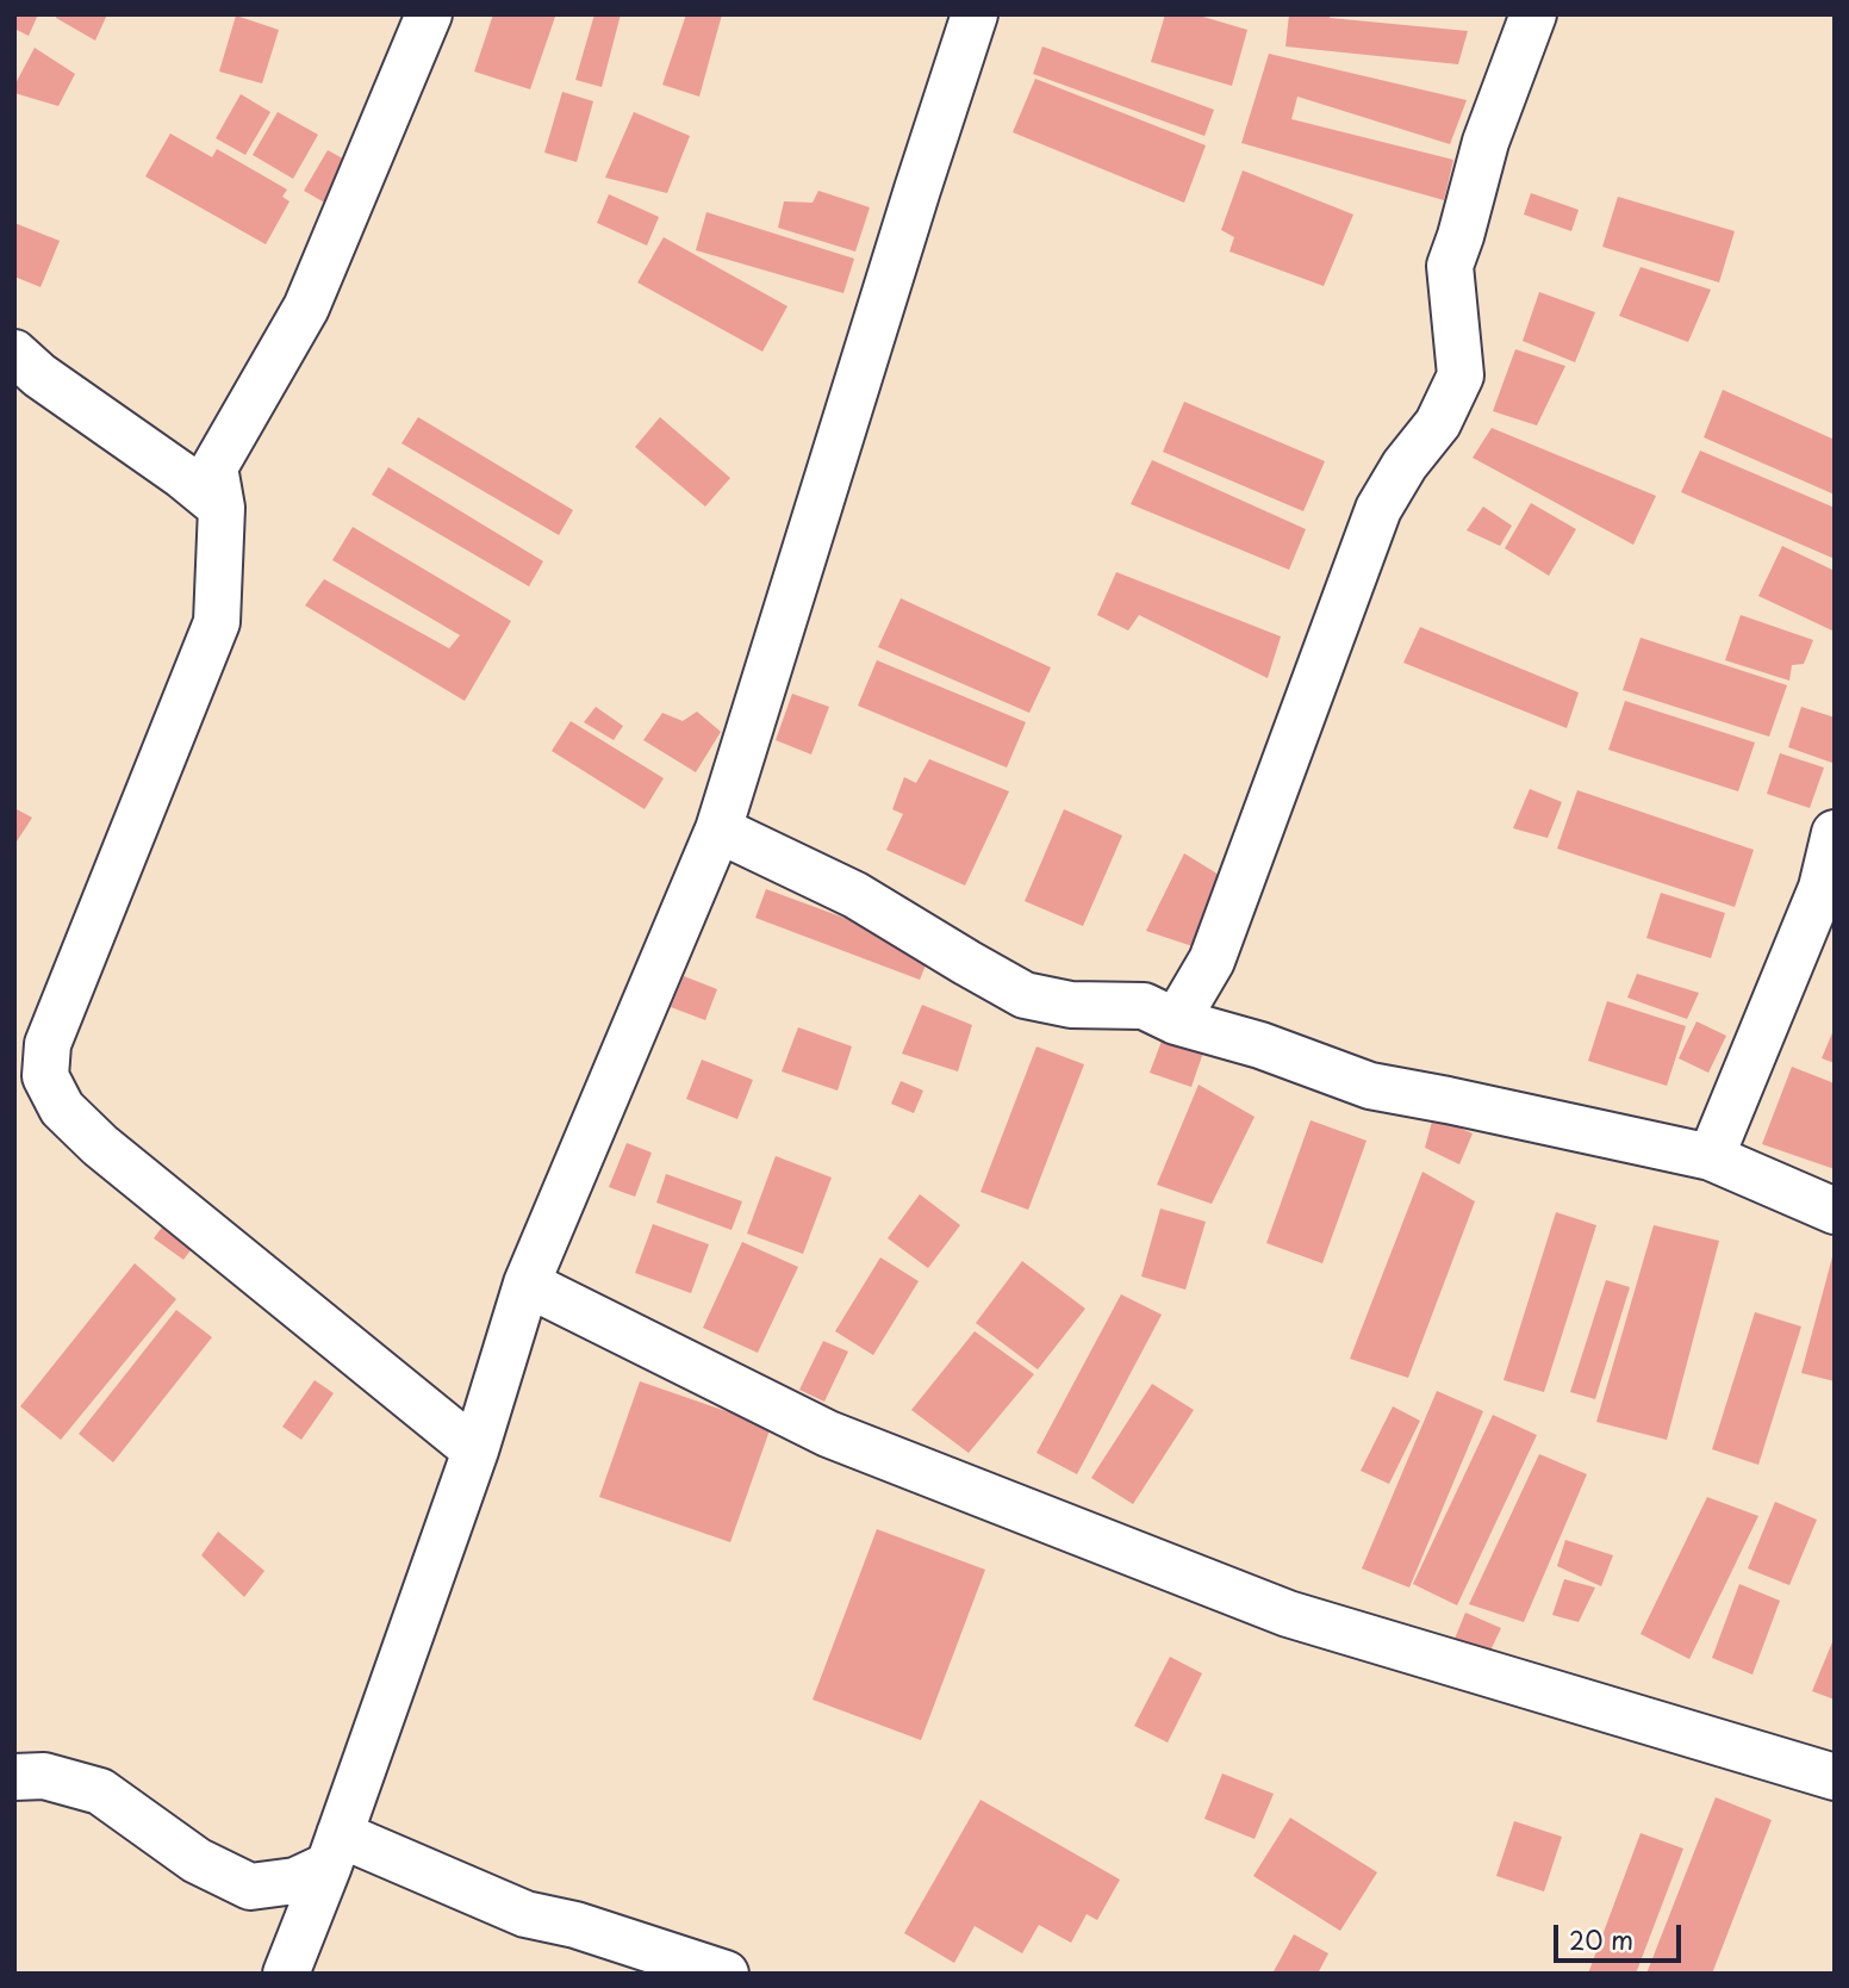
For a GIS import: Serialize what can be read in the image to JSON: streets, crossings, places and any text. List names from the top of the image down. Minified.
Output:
{"scale_bar":"20 m"}
